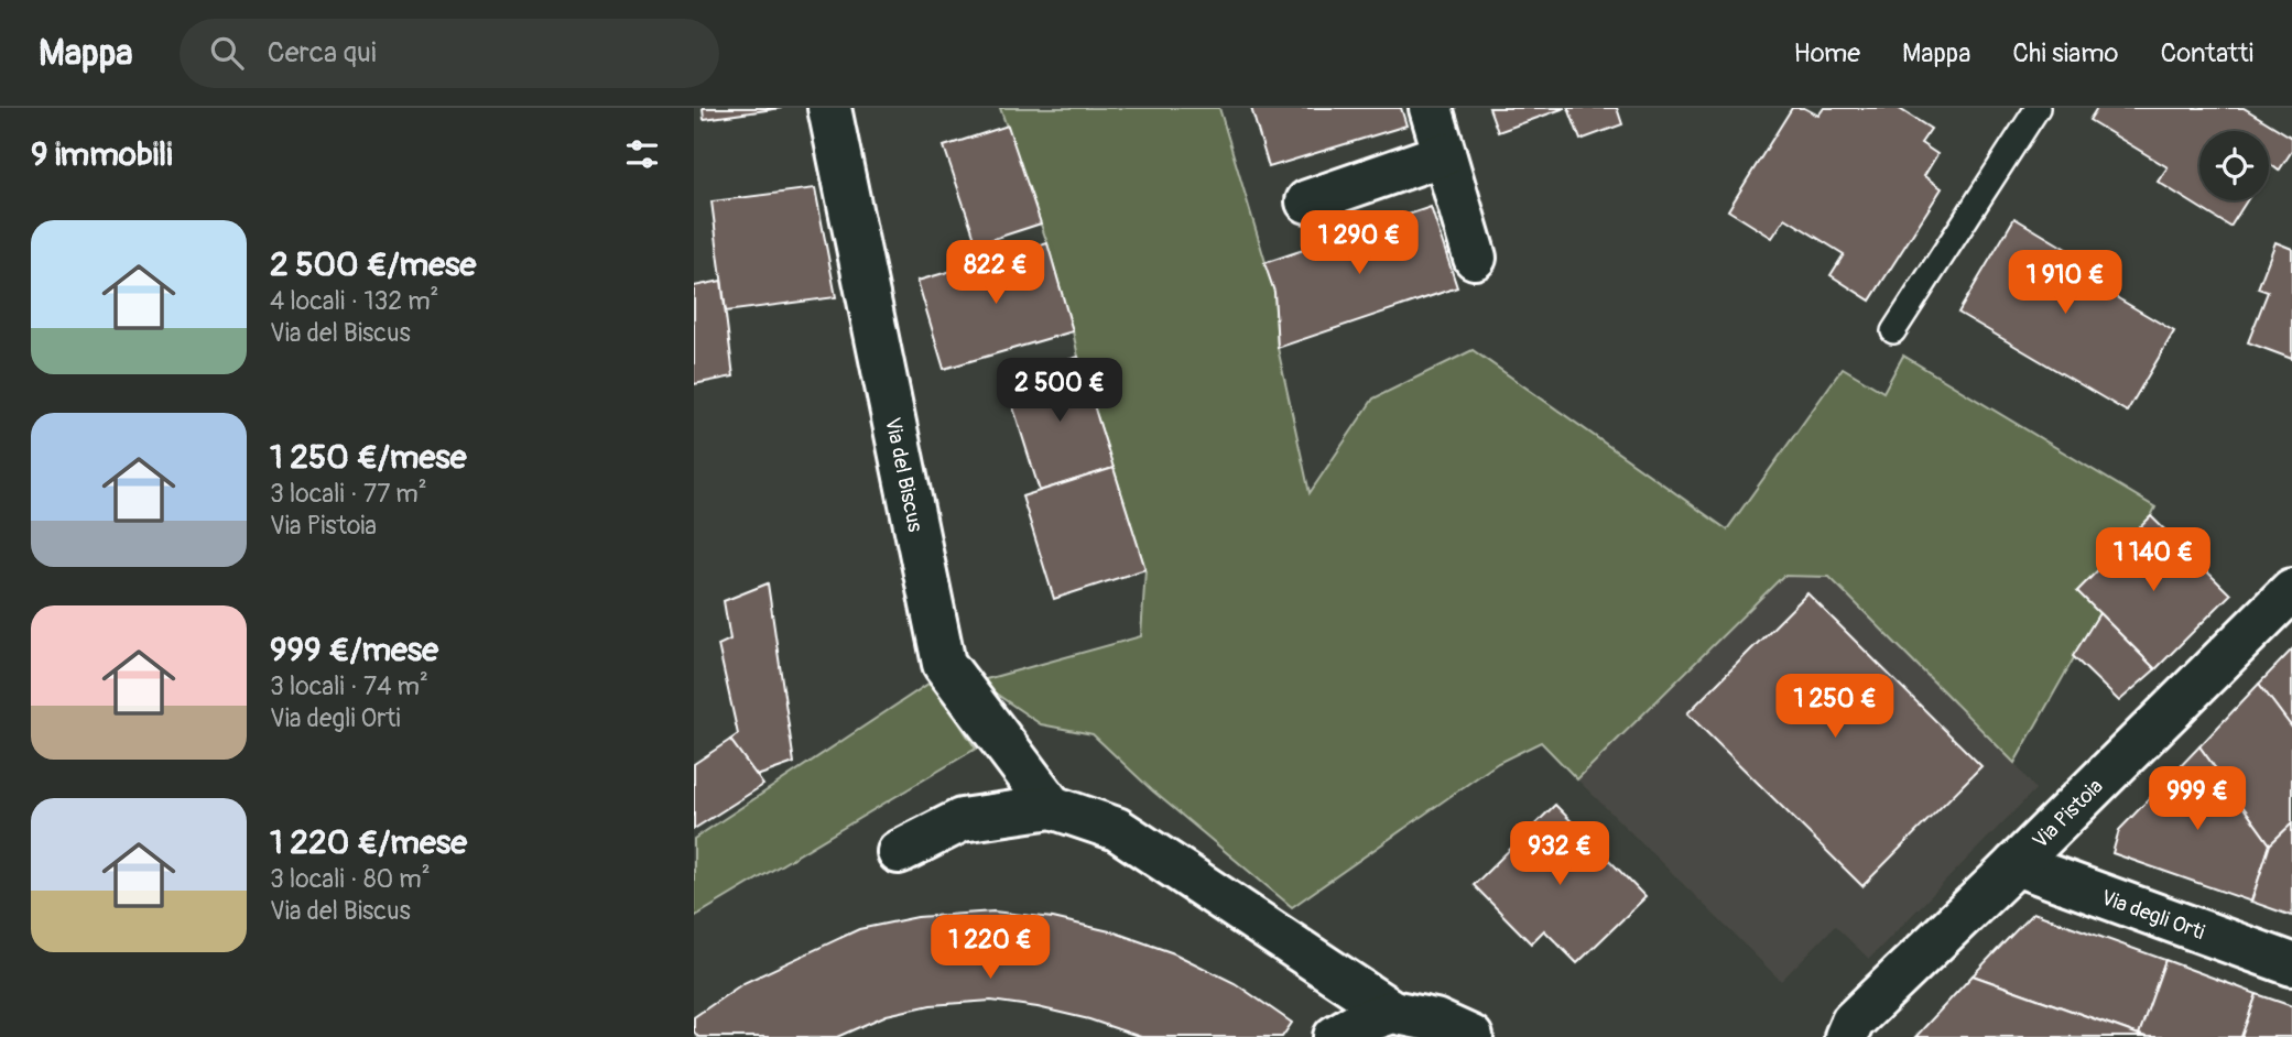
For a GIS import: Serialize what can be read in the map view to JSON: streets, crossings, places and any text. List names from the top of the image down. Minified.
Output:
{"streets":{"street":["Via del Biscus","Via Pistoia","Via degli Orti"]},"crossings":[["Via Pistoia","Via degli Orti"]],"page":{"header":"Mappa","search":"Cerca qui","nav":["Home","Mappa","Chi siamo","Contatti"],"heading":"9 immobili","list":[{"name":"2 500 €/mese","note":"4 locali · 132 m² · Via del Biscus"},{"name":"1 250 €/mese","note":"3 locali · 77 m² · Via Pistoia"},{"name":"999 €/mese","note":"3 locali · 74 m² · Via degli Orti"},{"name":"1 220 €/mese","note":"3 locali · 80 m² · Via del Biscus"}],"price":["1 290 €","822 €","1 910 €","2 500 €","1 140 €","1 250 €","999 €","932 €","1 220 €"]}}
